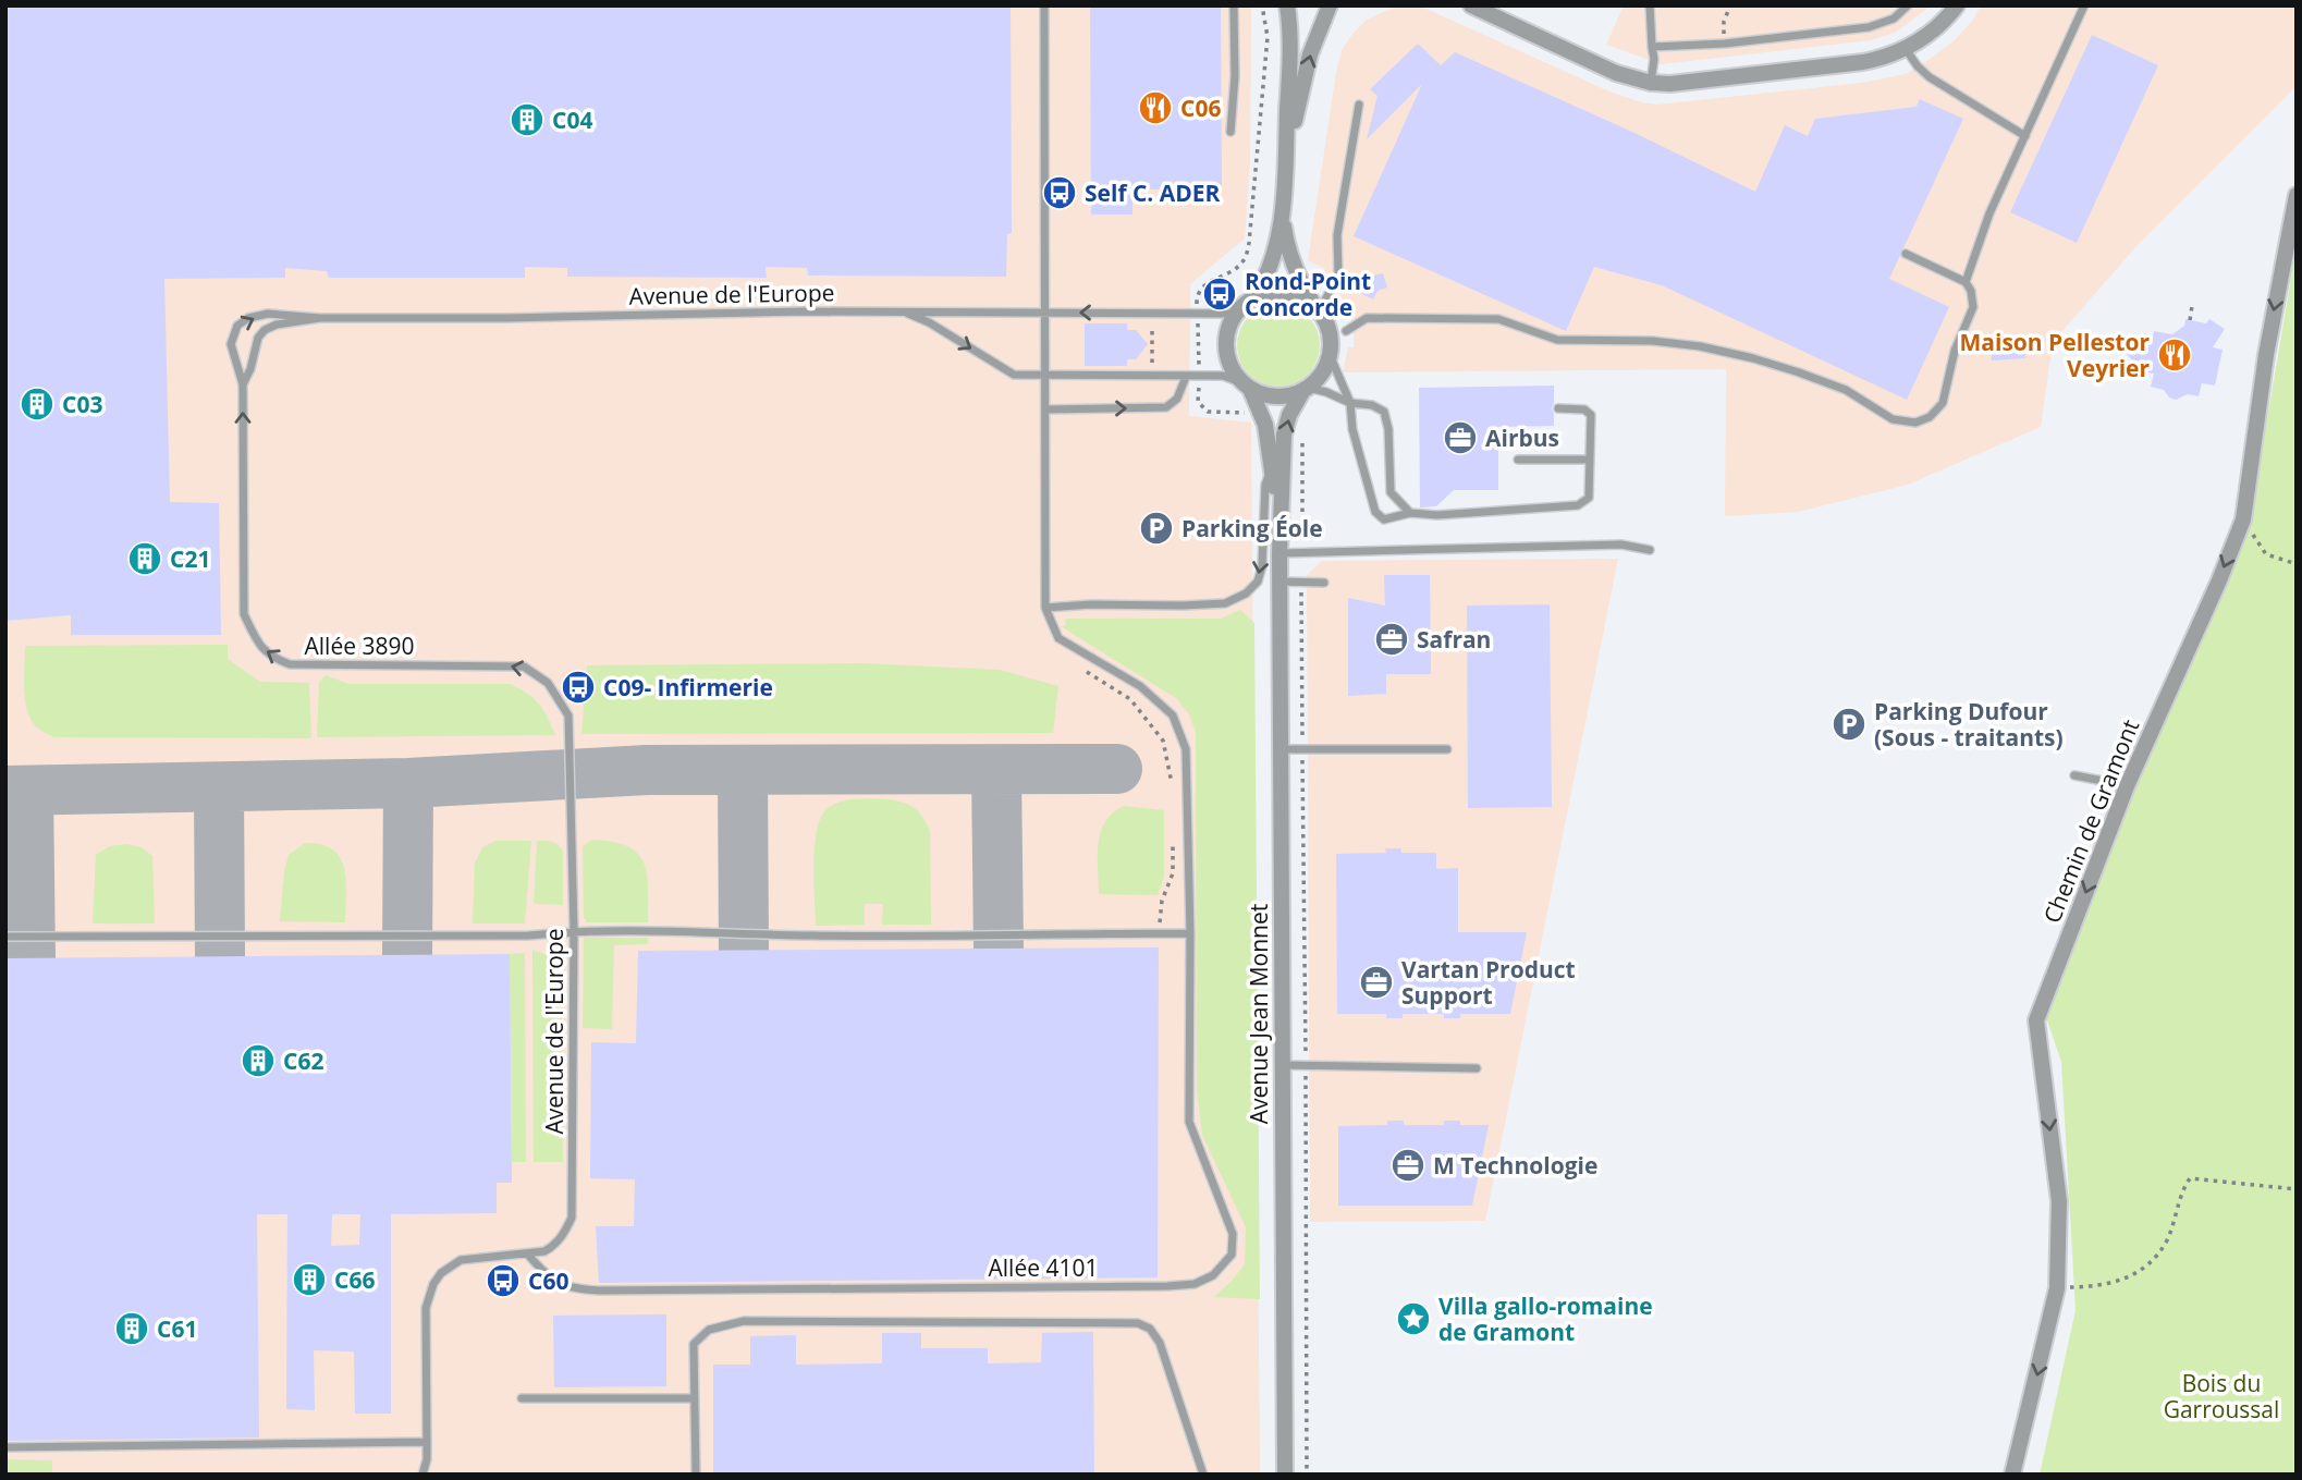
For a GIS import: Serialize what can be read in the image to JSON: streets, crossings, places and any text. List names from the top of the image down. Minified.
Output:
{"streets":{"street":["Chemin de Gramont","Avenue Jean Monnet"],"lane":["Avenue de l'Europe","Allée 3890","Allée 4101"]},"crossings":[["Avenue de l'Europe","Allée 3890"],["Avenue de l'Europe","Avenue Jean Monnet"],["Avenue de l'Europe","Allée 4101"]],"one_way":["Chemin de Gramont"],"parks":["Bois du Garroussal"],"places":{"restaurant":["C06","Maison Pellestor Veyrier"],"building":["C04","C03","C21","C62","C66","C61"],"bus stop":["Self C. ADER","Rond-Point Concorde","C09- Infirmerie","C60"],"office":["Airbus","Safran","Vartan Product Support","M Technologie"],"parking":["Parking Éole","Parking Dufour (Sous - traitants)"],"place":["Villa gallo-romaine de Gramont"]}}
